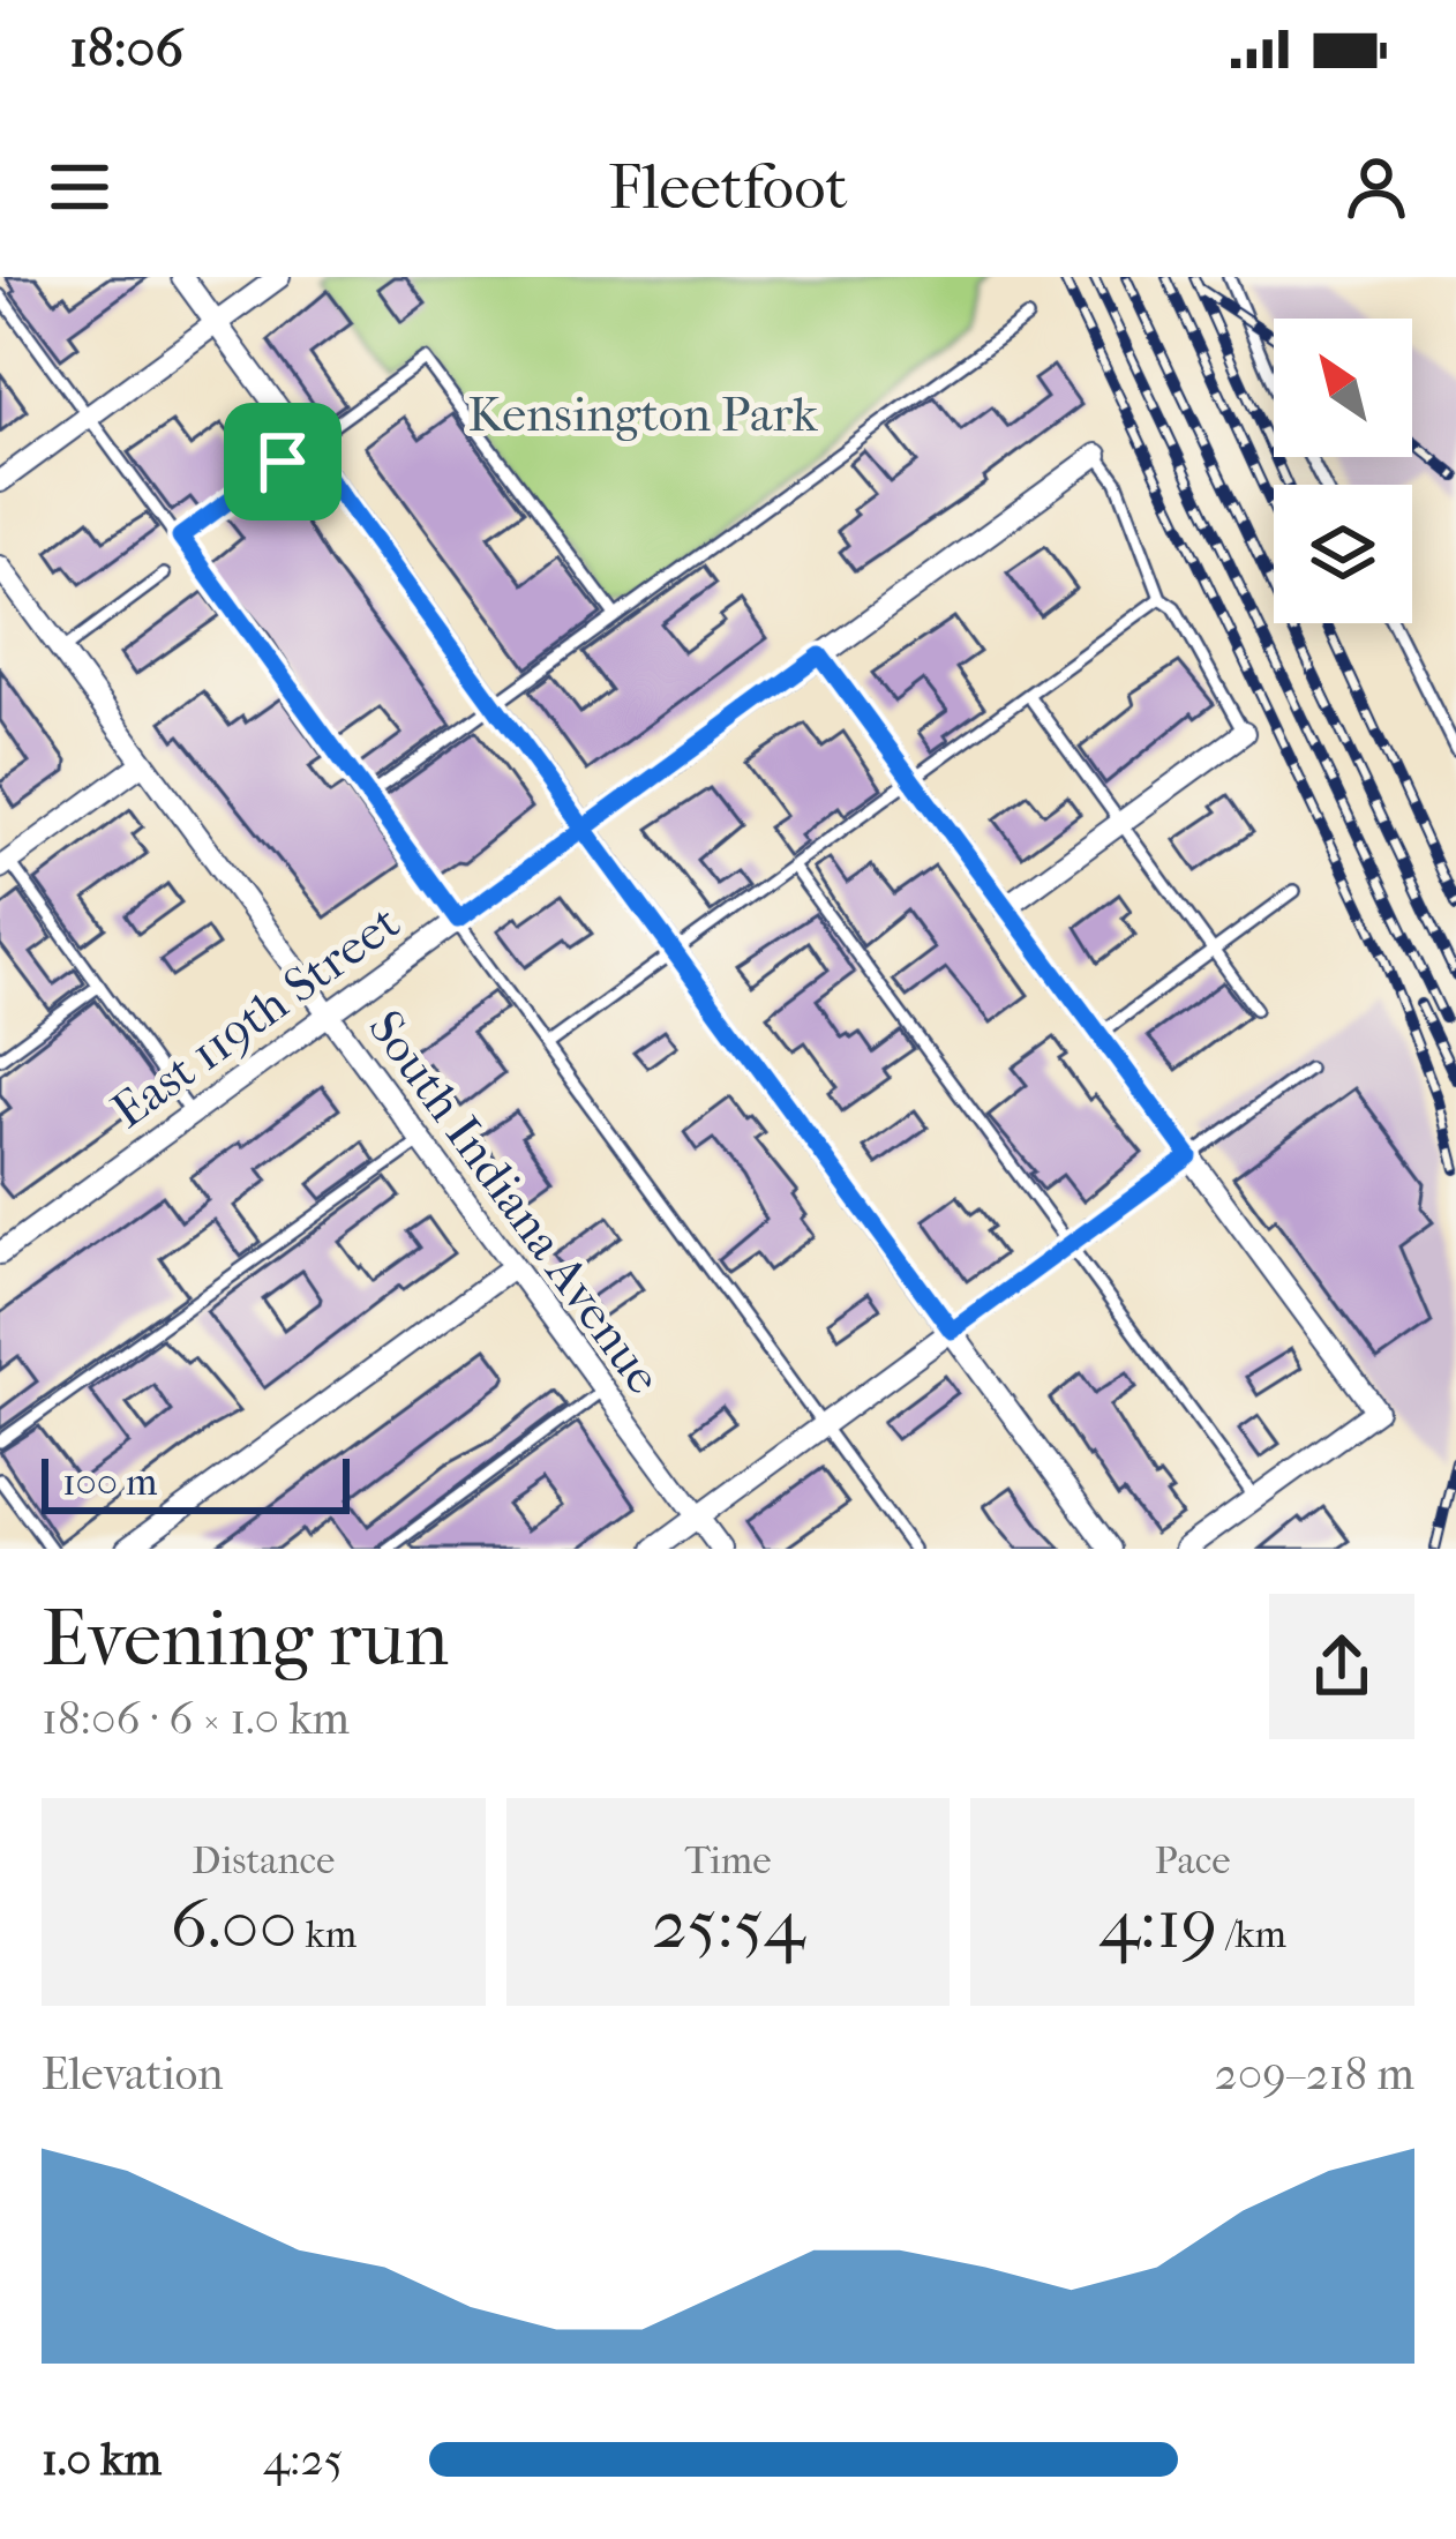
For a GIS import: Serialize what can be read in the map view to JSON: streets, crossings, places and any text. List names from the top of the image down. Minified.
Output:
{"streets":{"street":["East 119th Street","South Indiana Avenue"]},"crossings":[["East 119th Street","South Indiana Avenue"]],"parks":["Kensington Park"],"scale_bar":"100 m","north":"top left","page":{"status":"18:06","header":"Fleetfoot","scale":"100 m","heading":["Evening run","18:06 · 6 × 1.0 km"],"stats":[["Distance","6.00 km"],["Time","25:54"],["Pace","4:19 /km"]],"chart":["Elevation","209–218 m"],"list":[{"name":"1.0 km","note":"4:25"}]}}
